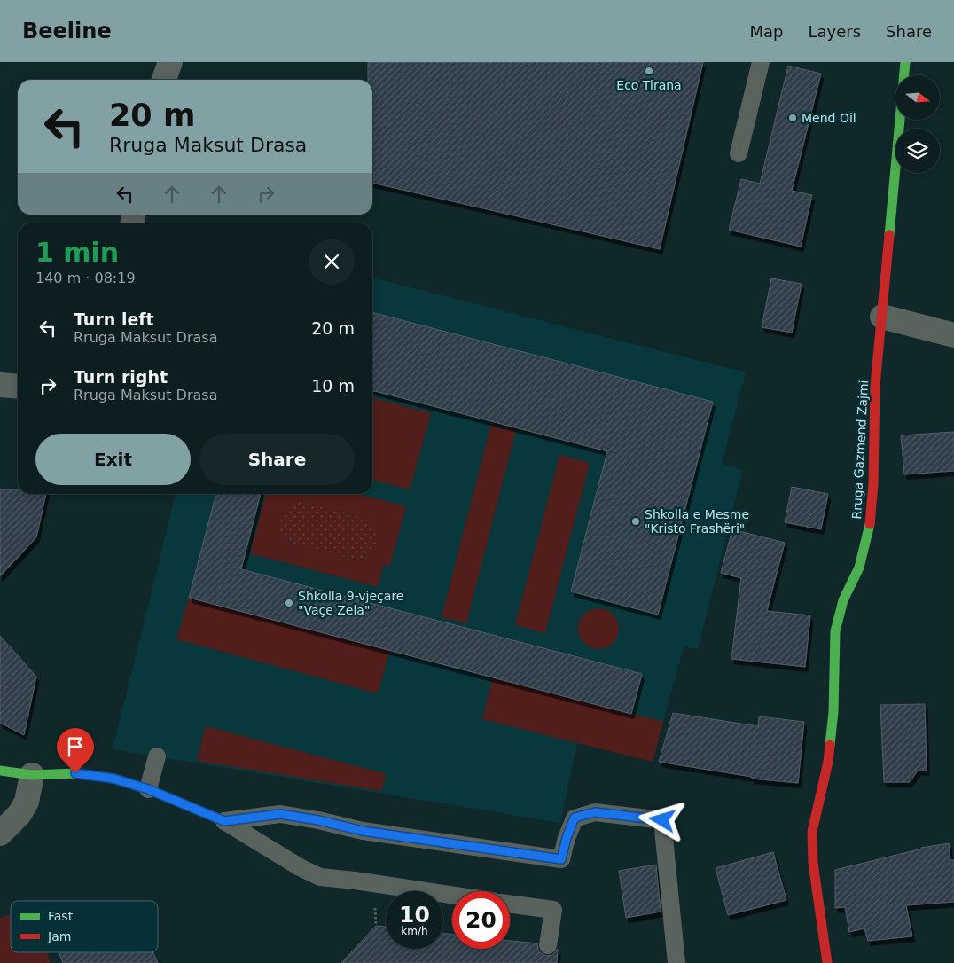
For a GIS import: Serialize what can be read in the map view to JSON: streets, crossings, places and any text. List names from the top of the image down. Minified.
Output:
{"streets":{"street":["Rruga Gazmend Zajmi"]},"places":["Eco Tirana","Mend Oil","Shkolla e Mesme \"Kristo Frashëri\"","Shkolla 9-vjeçare \"Vaçe Zela\""],"legend":["Fast","Jam"],"north":"right","page":{"header":"Beeline","nav":["Map","Layers","Share"],"turn":["20 m","Rruga Maksut Drasa"],"heading":["1 min","140 m · 08:19"],"list":[{"name":"Turn left","note":"Rruga Maksut Drasa","value":"20 m"},{"name":"Turn right","note":"Rruga Maksut Drasa","value":"10 m"}],"buttons":["Exit","Share"],"speed":"10 km/h","limit":"20"}}
